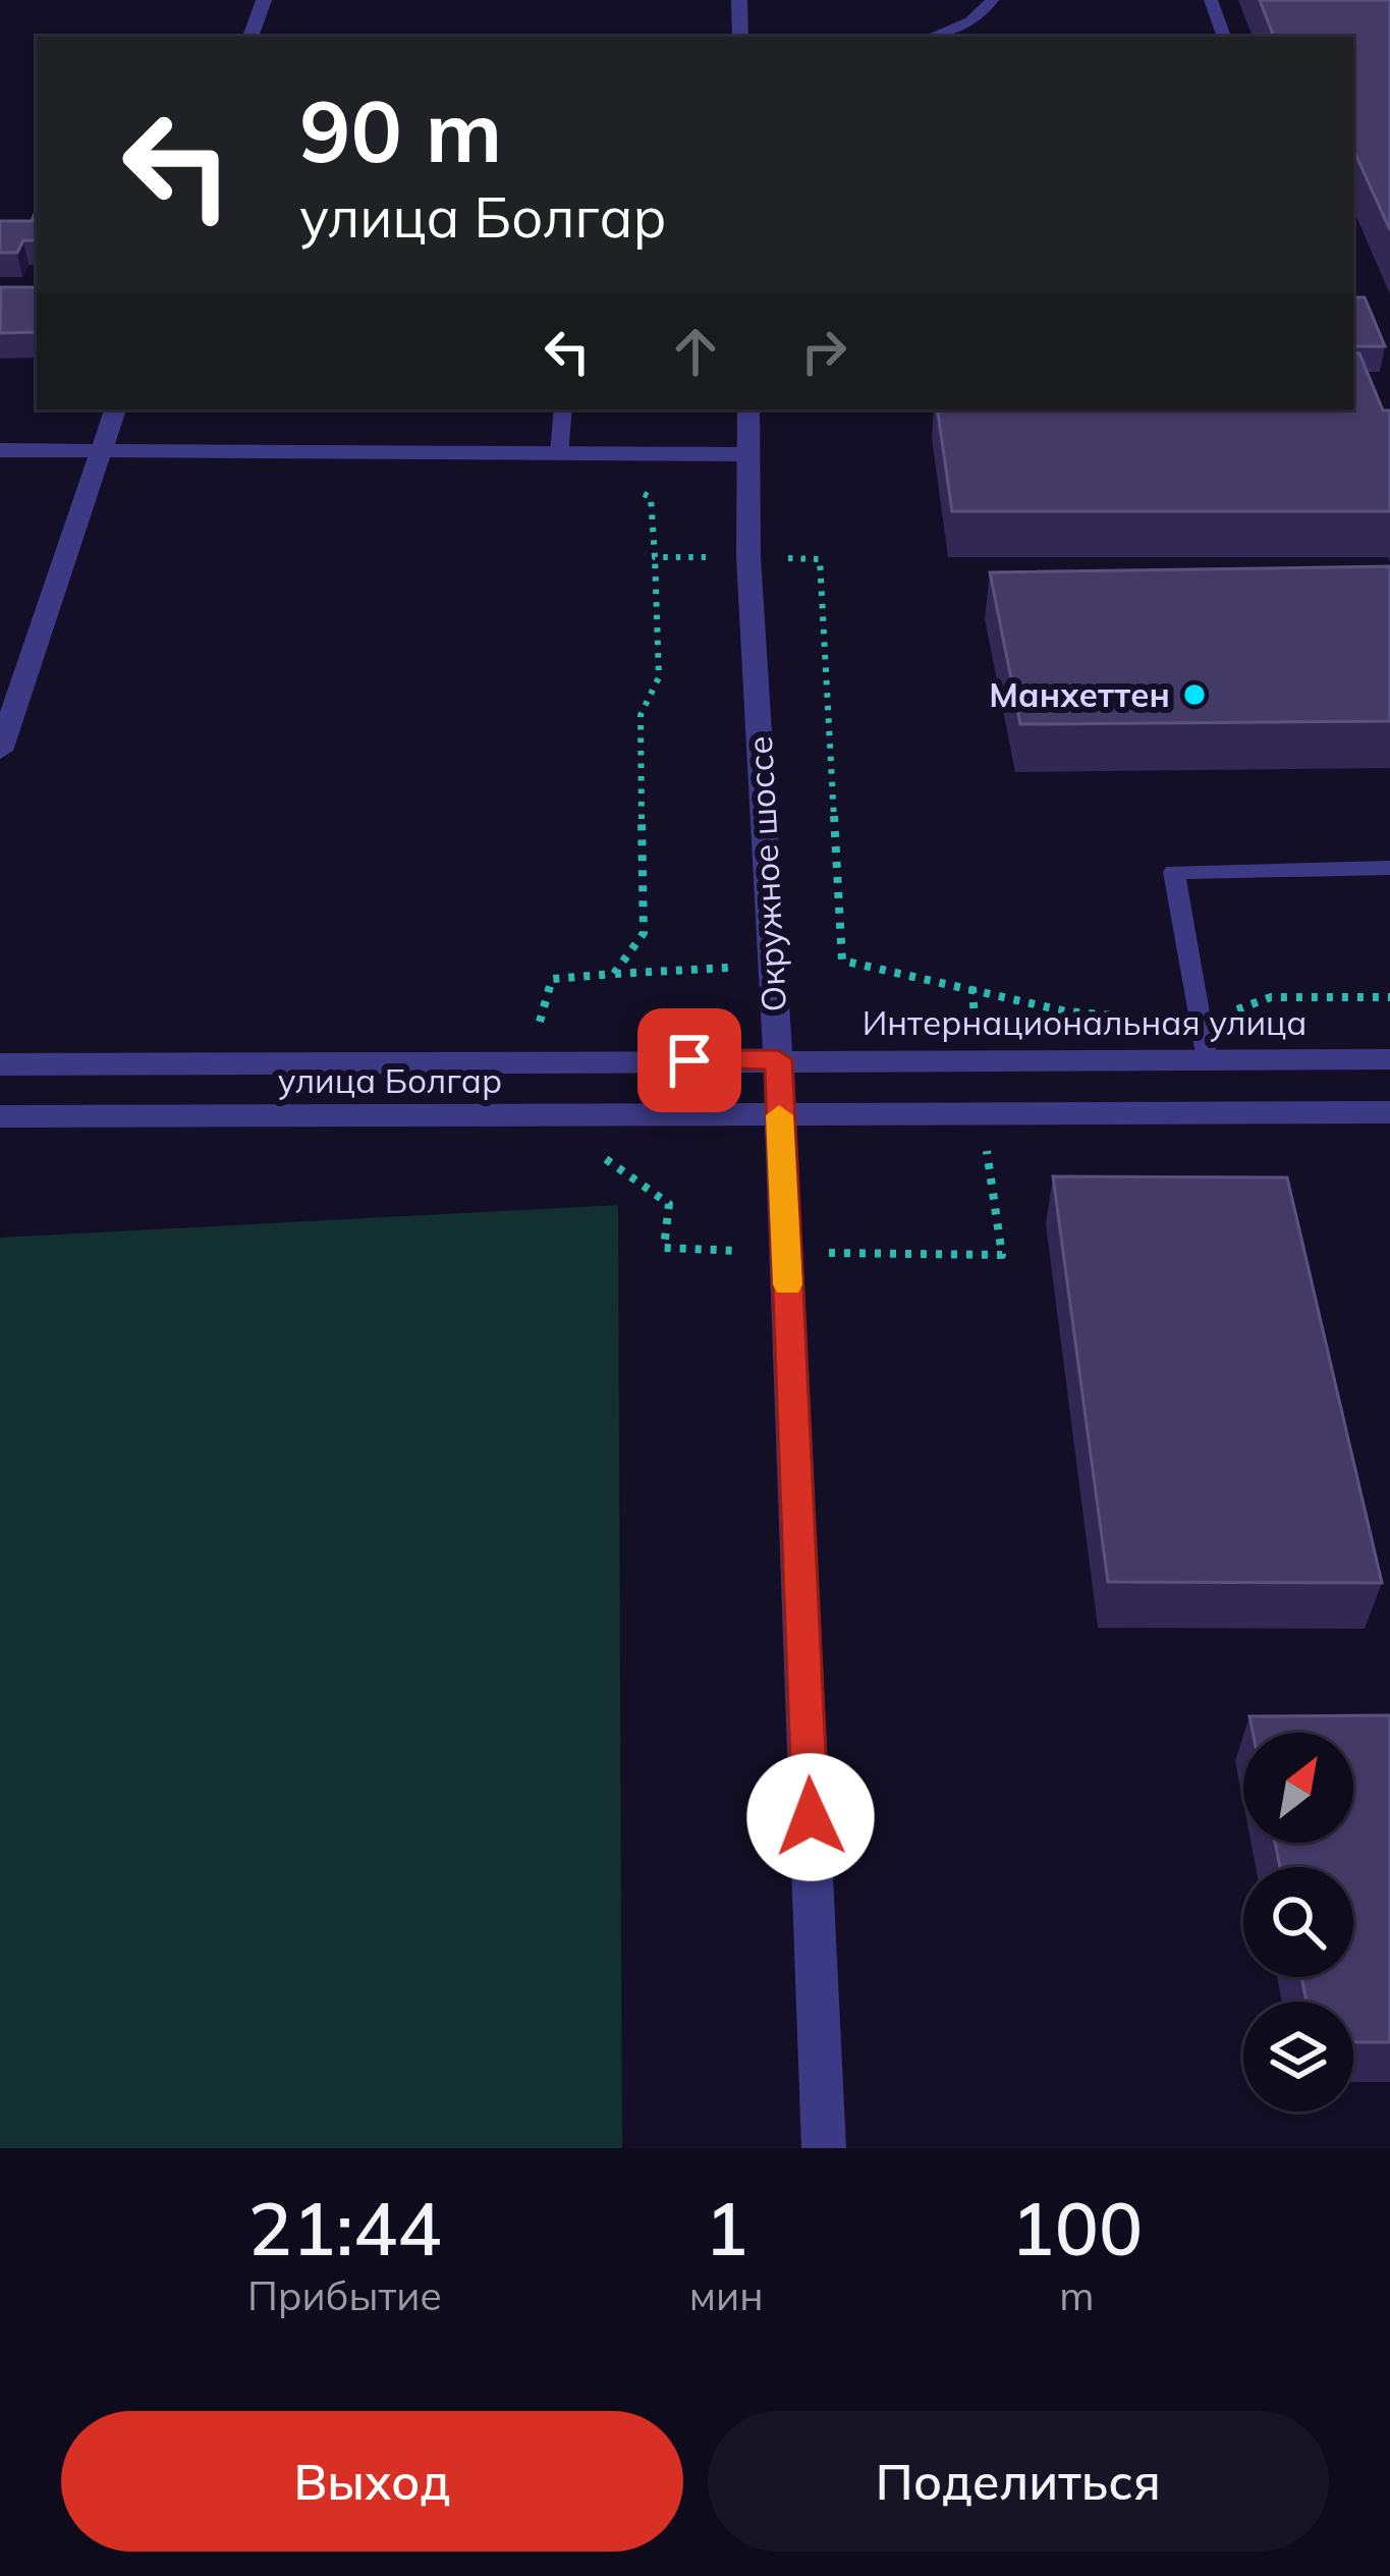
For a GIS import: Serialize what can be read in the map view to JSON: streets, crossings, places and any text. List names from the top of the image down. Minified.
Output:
{"streets":{"street":["Окружное шоссе","Интернациональная улица","улица Болгар"]},"crossings":[["Окружное шоссе","Интернациональная улица"],["Окружное шоссе","улица Болгар"],["Интернациональная улица","улица Болгар"]],"places":["Манхеттен"],"north":"top right","page":{"turn":["90 m","улица Болгар"],"eta":["21:44","Прибытие","1","мин","100","m"],"buttons":["Выход","Поделиться"]}}
